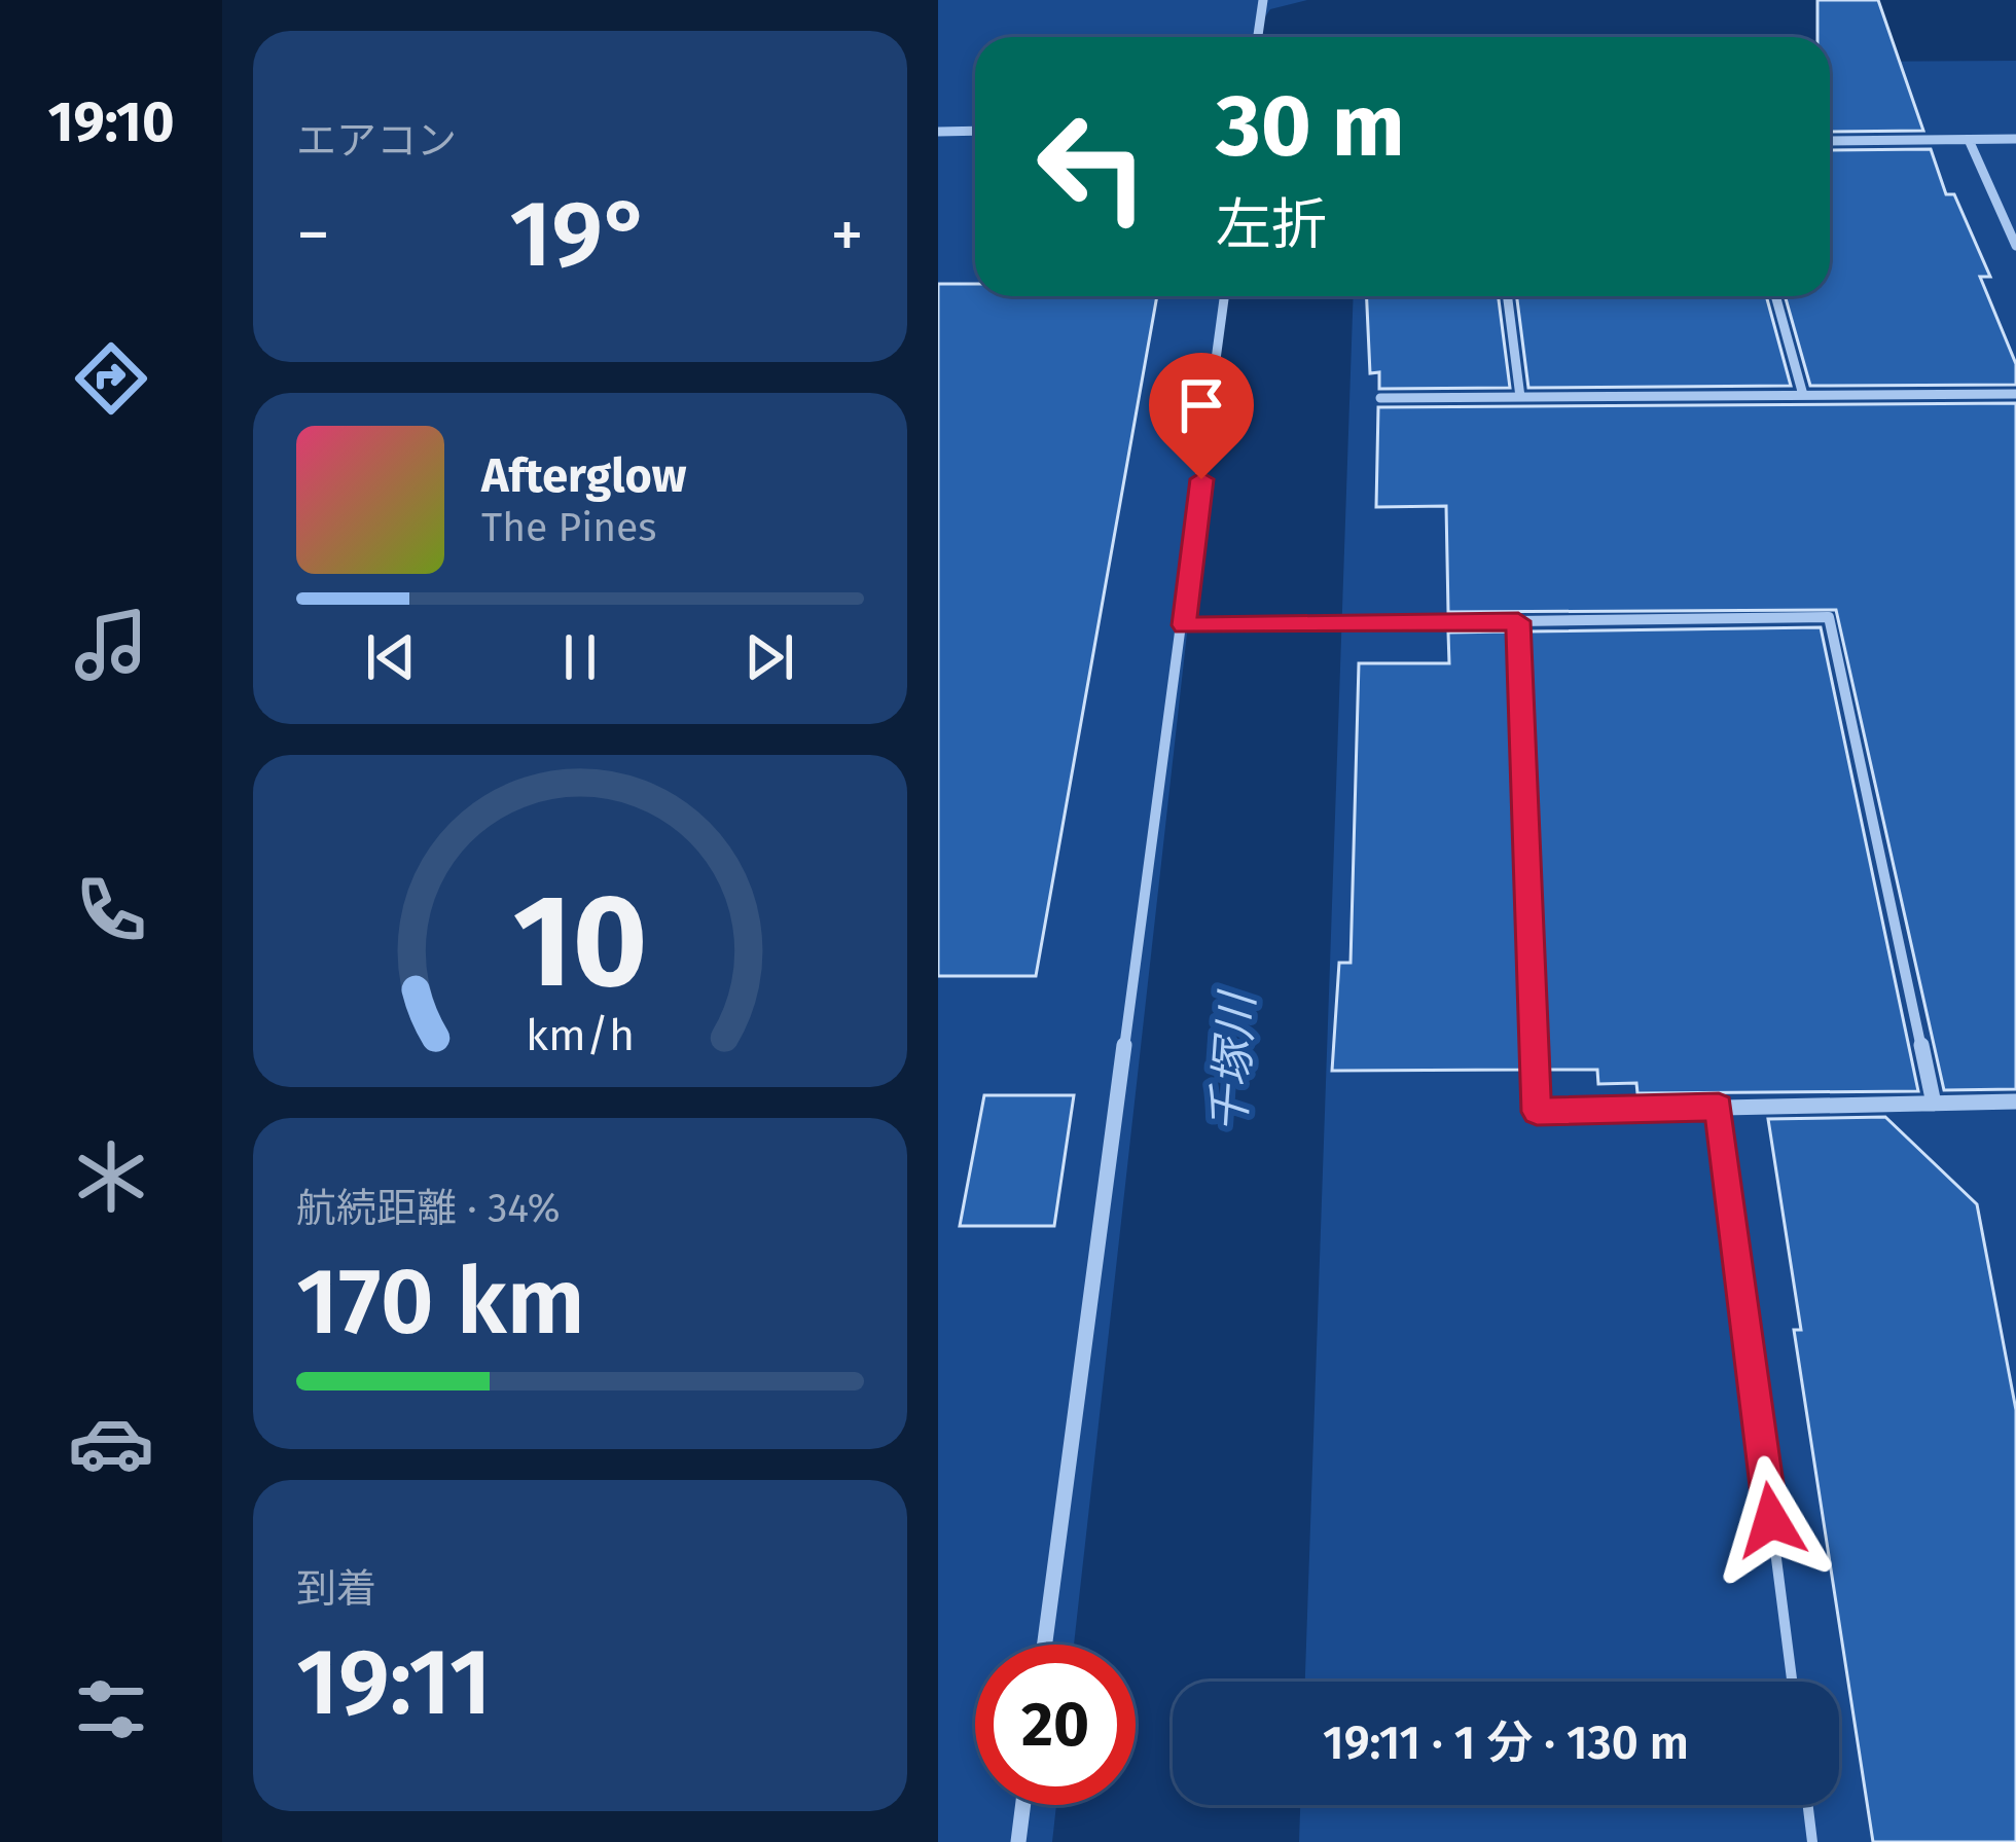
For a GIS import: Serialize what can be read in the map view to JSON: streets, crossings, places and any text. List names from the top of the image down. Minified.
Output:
{"water":["千塚川"],"page":{"tabs":"19:10","tile":["エアコン",["航続距離 · 34%","170 km"],["到着","19:11"]],"turn":["30 m","左折"],"heat":["−","19°","+"],"song":["Afterglow","The Pines"],"limit":"20","trip":"19:11 · 1 分 · 130 m","gauge":["10","km/h"]}}
